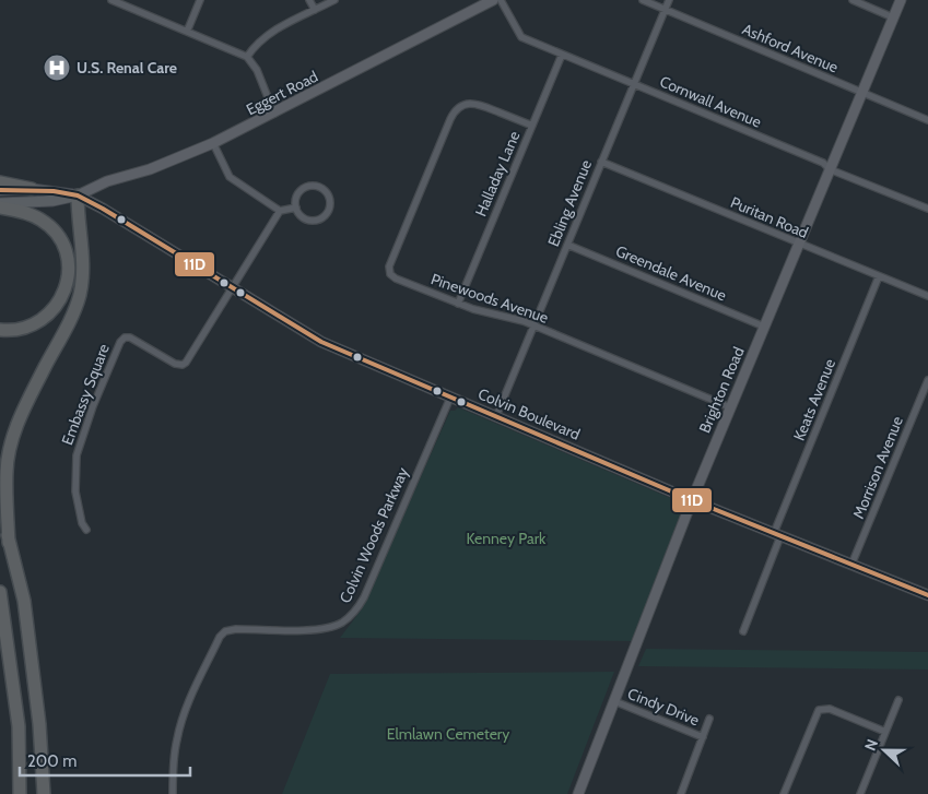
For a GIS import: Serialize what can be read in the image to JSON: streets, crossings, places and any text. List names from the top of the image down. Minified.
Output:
{"streets":{"street":["Ashford Avenue","Eggert Road","Cornwall Avenue","Halladay Lane","Ebling Avenue","Puritan Road","Greendale Avenue","Pinewoods Avenue","Brighton Road","Embassy Square","Keats Avenue","Colvin Boulevard","Morrison Avenue","Colvin Woods Parkway","Cindy Drive"]},"crossings":[["Ashford Avenue","Ebling Avenue"],["Ashford Avenue","Brighton Road"],["Eggert Road","Colvin Boulevard"],["Cornwall Avenue","Halladay Lane"],["Cornwall Avenue","Ebling Avenue"],["Cornwall Avenue","Brighton Road"],["Halladay Lane","Pinewoods Avenue"],["Ebling Avenue","Puritan Road"],["Ebling Avenue","Greendale Avenue"],["Ebling Avenue","Pinewoods Avenue"],["Ebling Avenue","Colvin Boulevard"],["Puritan Road","Brighton Road"],["Puritan Road","Keats Avenue"],["Greendale Avenue","Brighton Road"],["Pinewoods Avenue","Brighton Road"],["Brighton Road","Colvin Boulevard"],["Brighton Road","Cindy Drive"],["Embassy Square","Colvin Boulevard"],["Keats Avenue","Colvin Boulevard"],["Colvin Boulevard","Morrison Avenue"],["Colvin Boulevard","Colvin Woods Parkway"]],"parks":["Kenney Park","Elmlawn Cemetery"],"places":{"hospital":["U.S. Renal Care"]},"lines":["transit line 11D"],"scale_bar":"200 m","north":"left"}
